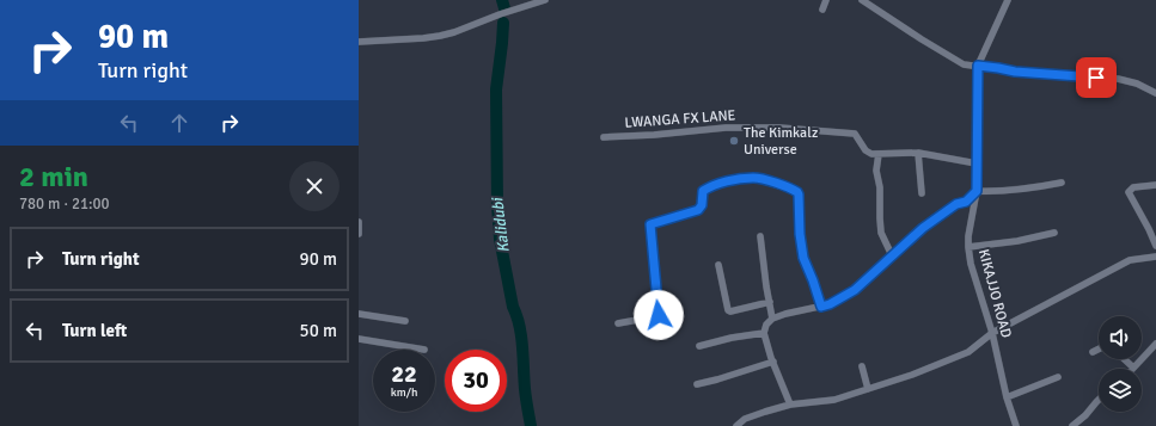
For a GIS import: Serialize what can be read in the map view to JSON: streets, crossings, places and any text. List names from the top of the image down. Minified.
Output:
{"streets":{"street":["LWANGA FX LANE","KIKAJJO ROAD"]},"water":["Kalidubi"],"places":["The Kimkalz Universe"],"page":{"turn":["90 m","Turn right"],"heading":["2 min","780 m · 21:00"],"list":[{"name":"Turn right","value":"90 m"},{"name":"Turn left","value":"50 m"}],"speed":"22 km/h","limit":"30"}}
